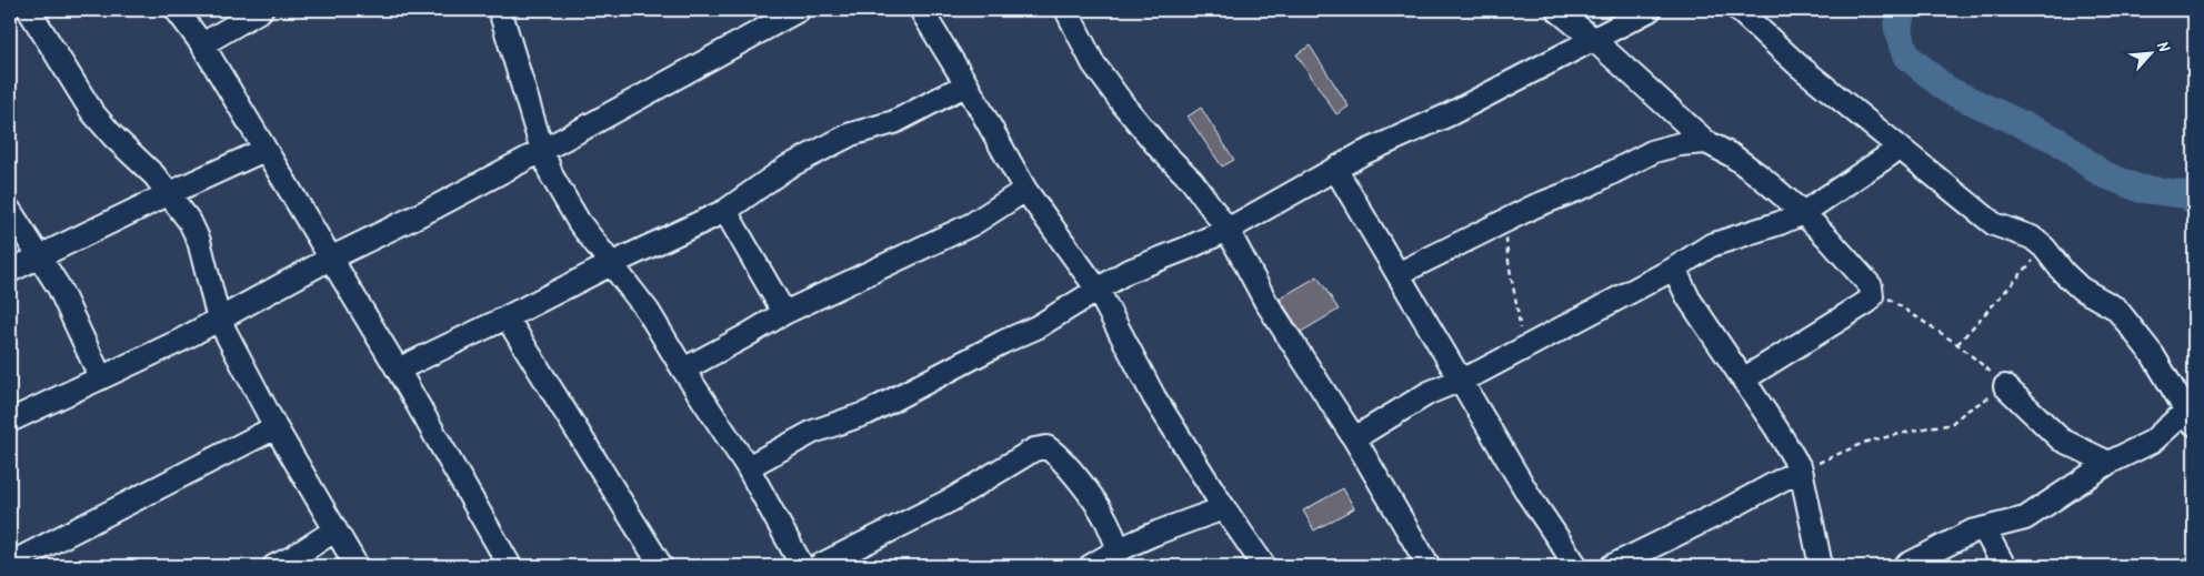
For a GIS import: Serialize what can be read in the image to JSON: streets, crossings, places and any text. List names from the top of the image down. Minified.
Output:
{"north":"top right"}
